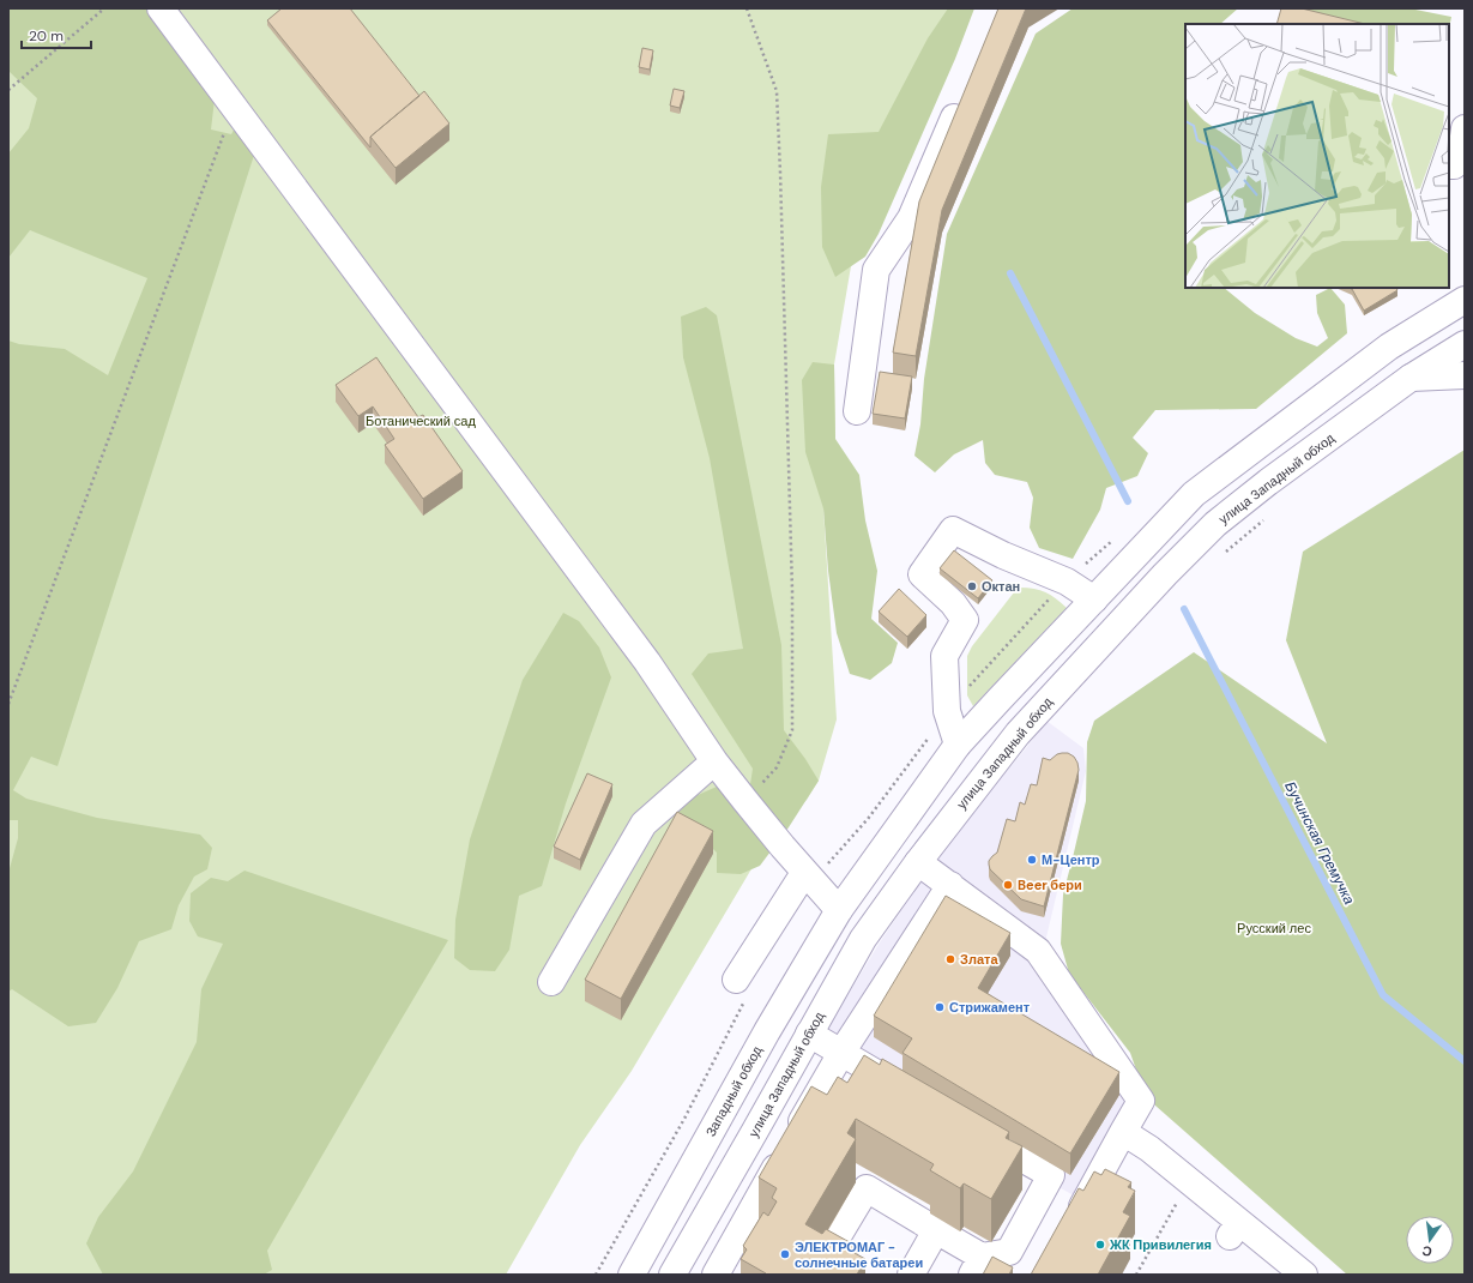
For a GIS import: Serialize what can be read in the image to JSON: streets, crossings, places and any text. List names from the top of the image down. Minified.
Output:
{"streets":{"main road":["улица Западный обход","Западный обход"]},"water":["Бучинская Гремучка"],"parks":["Ботанический сад","Русский лес"],"places":["Октан","М-Центр","Beer бери","Злата","Стрижамент","ЖК Привилегия","ЭЛЕКТРОМАГ - солнечные батареи"],"scale_bar":"20 m","north":"bottom"}
